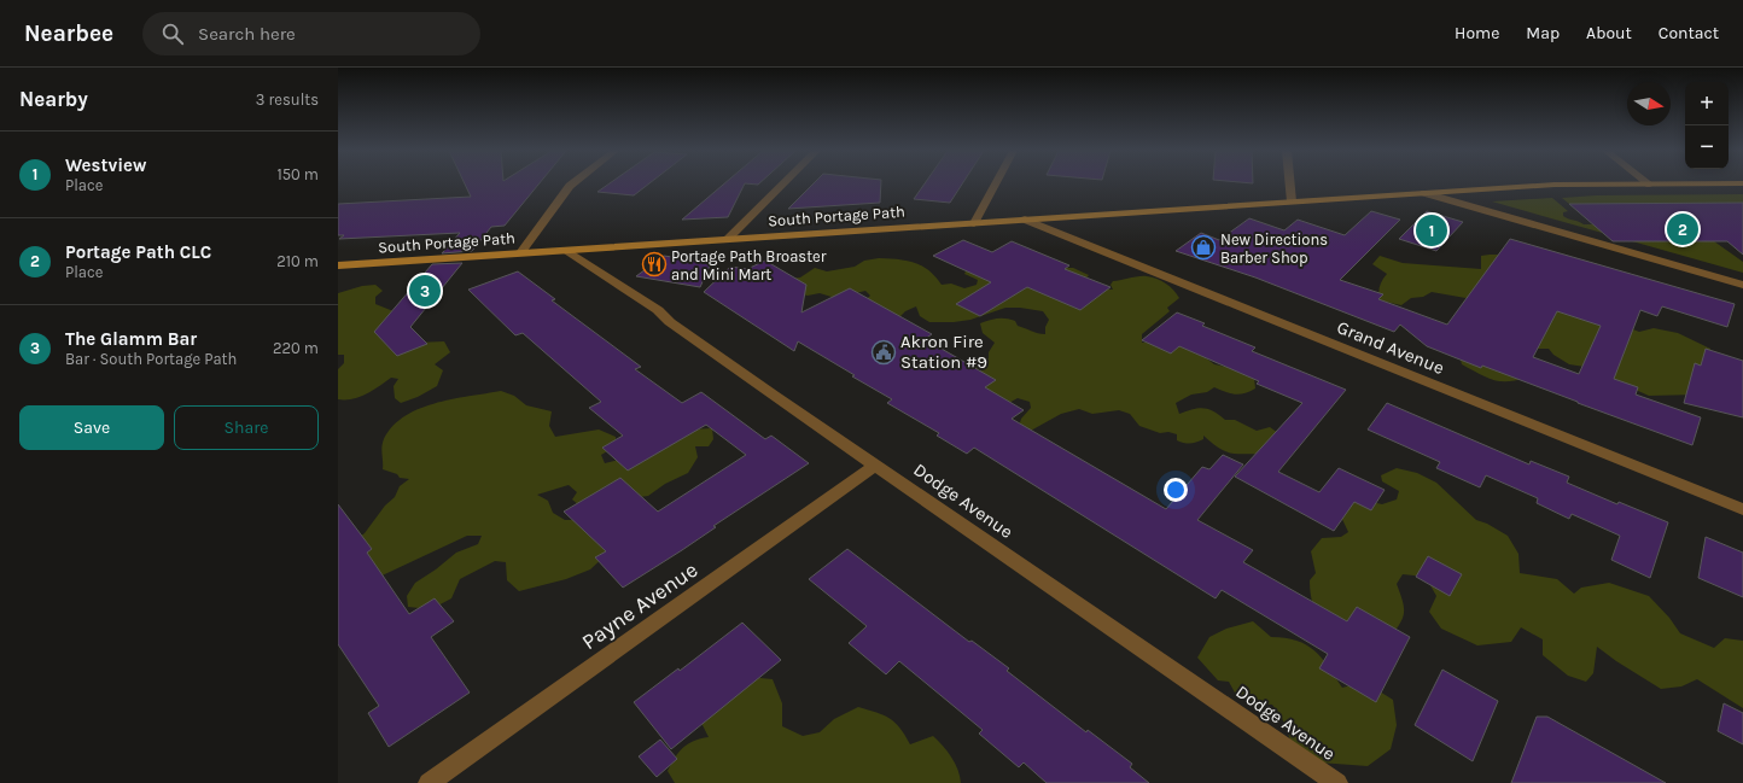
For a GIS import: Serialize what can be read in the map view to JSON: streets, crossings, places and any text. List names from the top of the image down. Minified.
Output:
{"streets":{"main road":["South Portage Path"],"street":["Grand Avenue","Dodge Avenue","Payne Avenue"]},"crossings":[["South Portage Path","Grand Avenue"],["South Portage Path","Dodge Avenue"],["Dodge Avenue","Payne Avenue"]],"places":{"shop":["New Directions Barber Shop"],"restaurant":["Portage Path Broaster and Mini Mart"],"public building":["Akron Fire Station #9"]},"north":"right","page":{"header":"Nearbee","search":"Search here","nav":["Home","Map","About","Contact"],"heading":["Nearby","3 results"],"map_buttons":["+","−"],"list":[{"mark":"1","name":"Westview","note":"Place","value":"150 m"},{"mark":"2","name":"Portage Path CLC","note":"Place","value":"210 m"},{"mark":"3","name":"The Glamm Bar","note":"Bar · South Portage Path","value":"220 m"}],"pins":["2","1","3"],"buttons":["Save","Share"]}}
